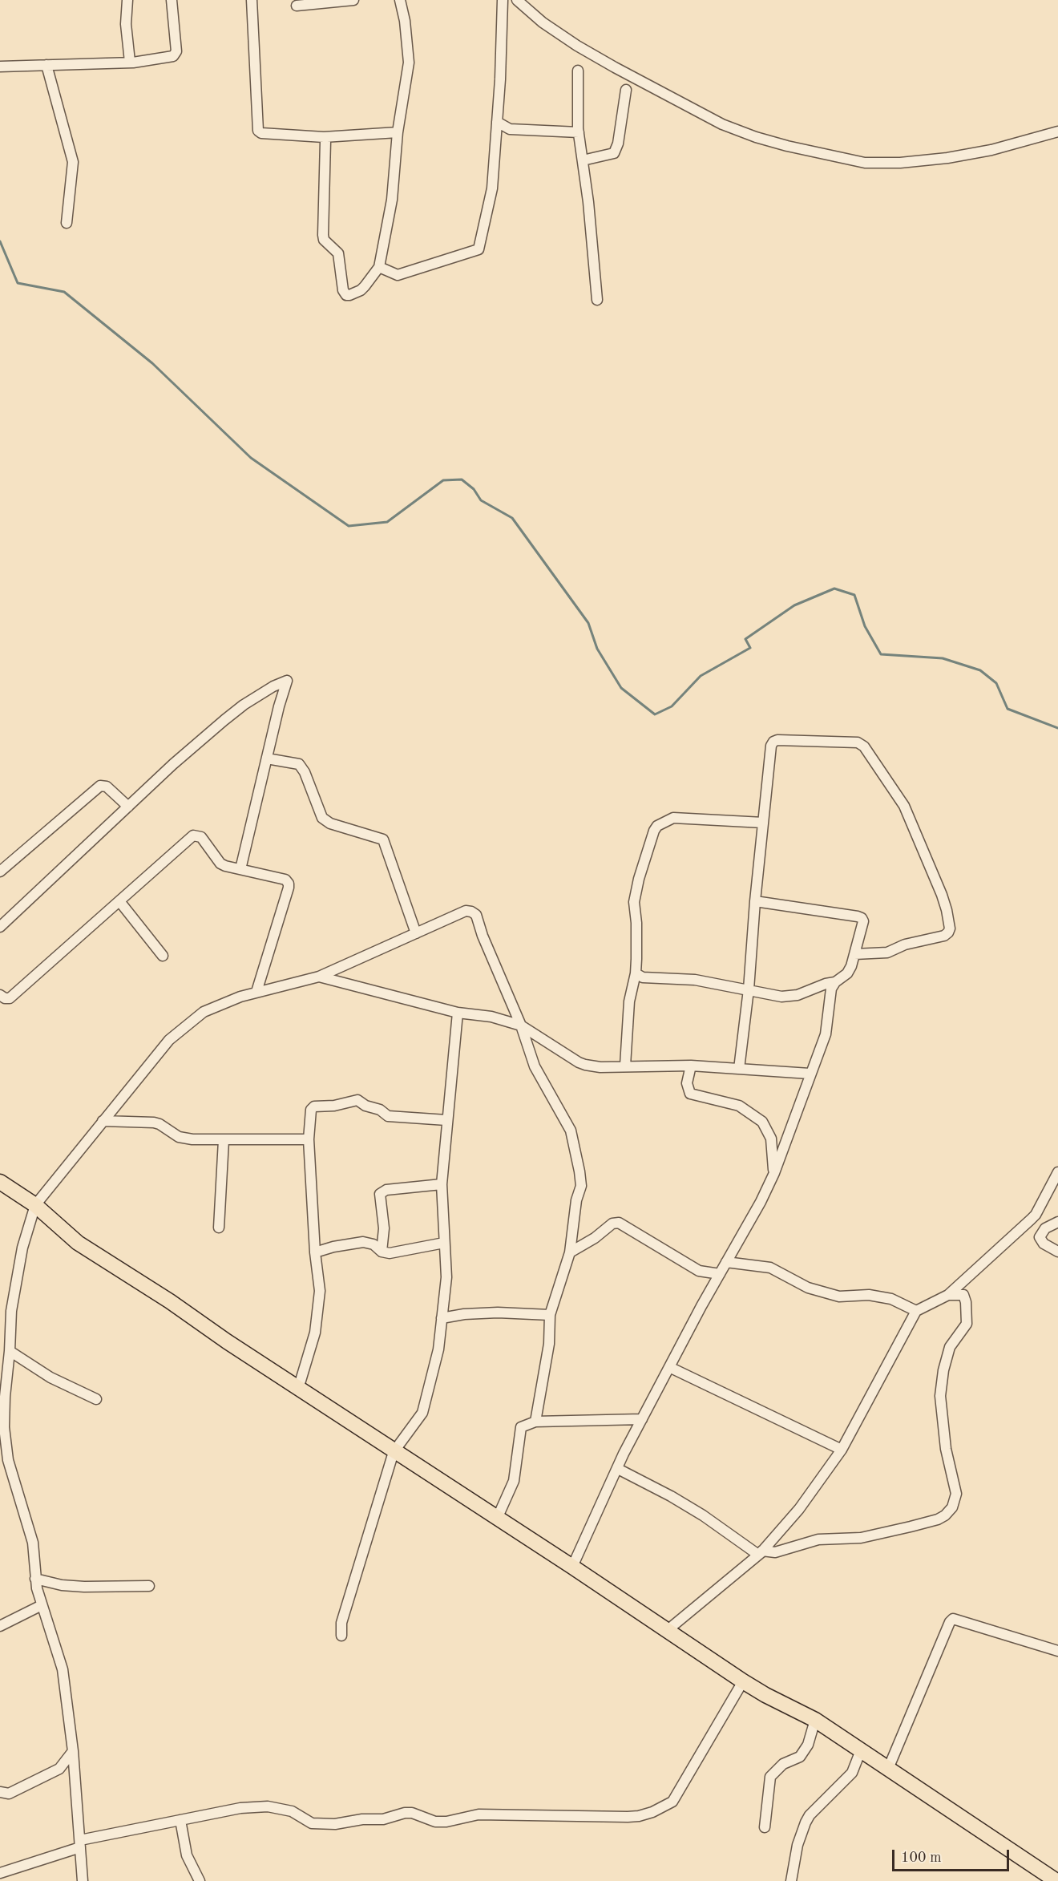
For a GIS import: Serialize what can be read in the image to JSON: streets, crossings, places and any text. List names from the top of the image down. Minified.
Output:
{"scale_bar":"100 m"}
